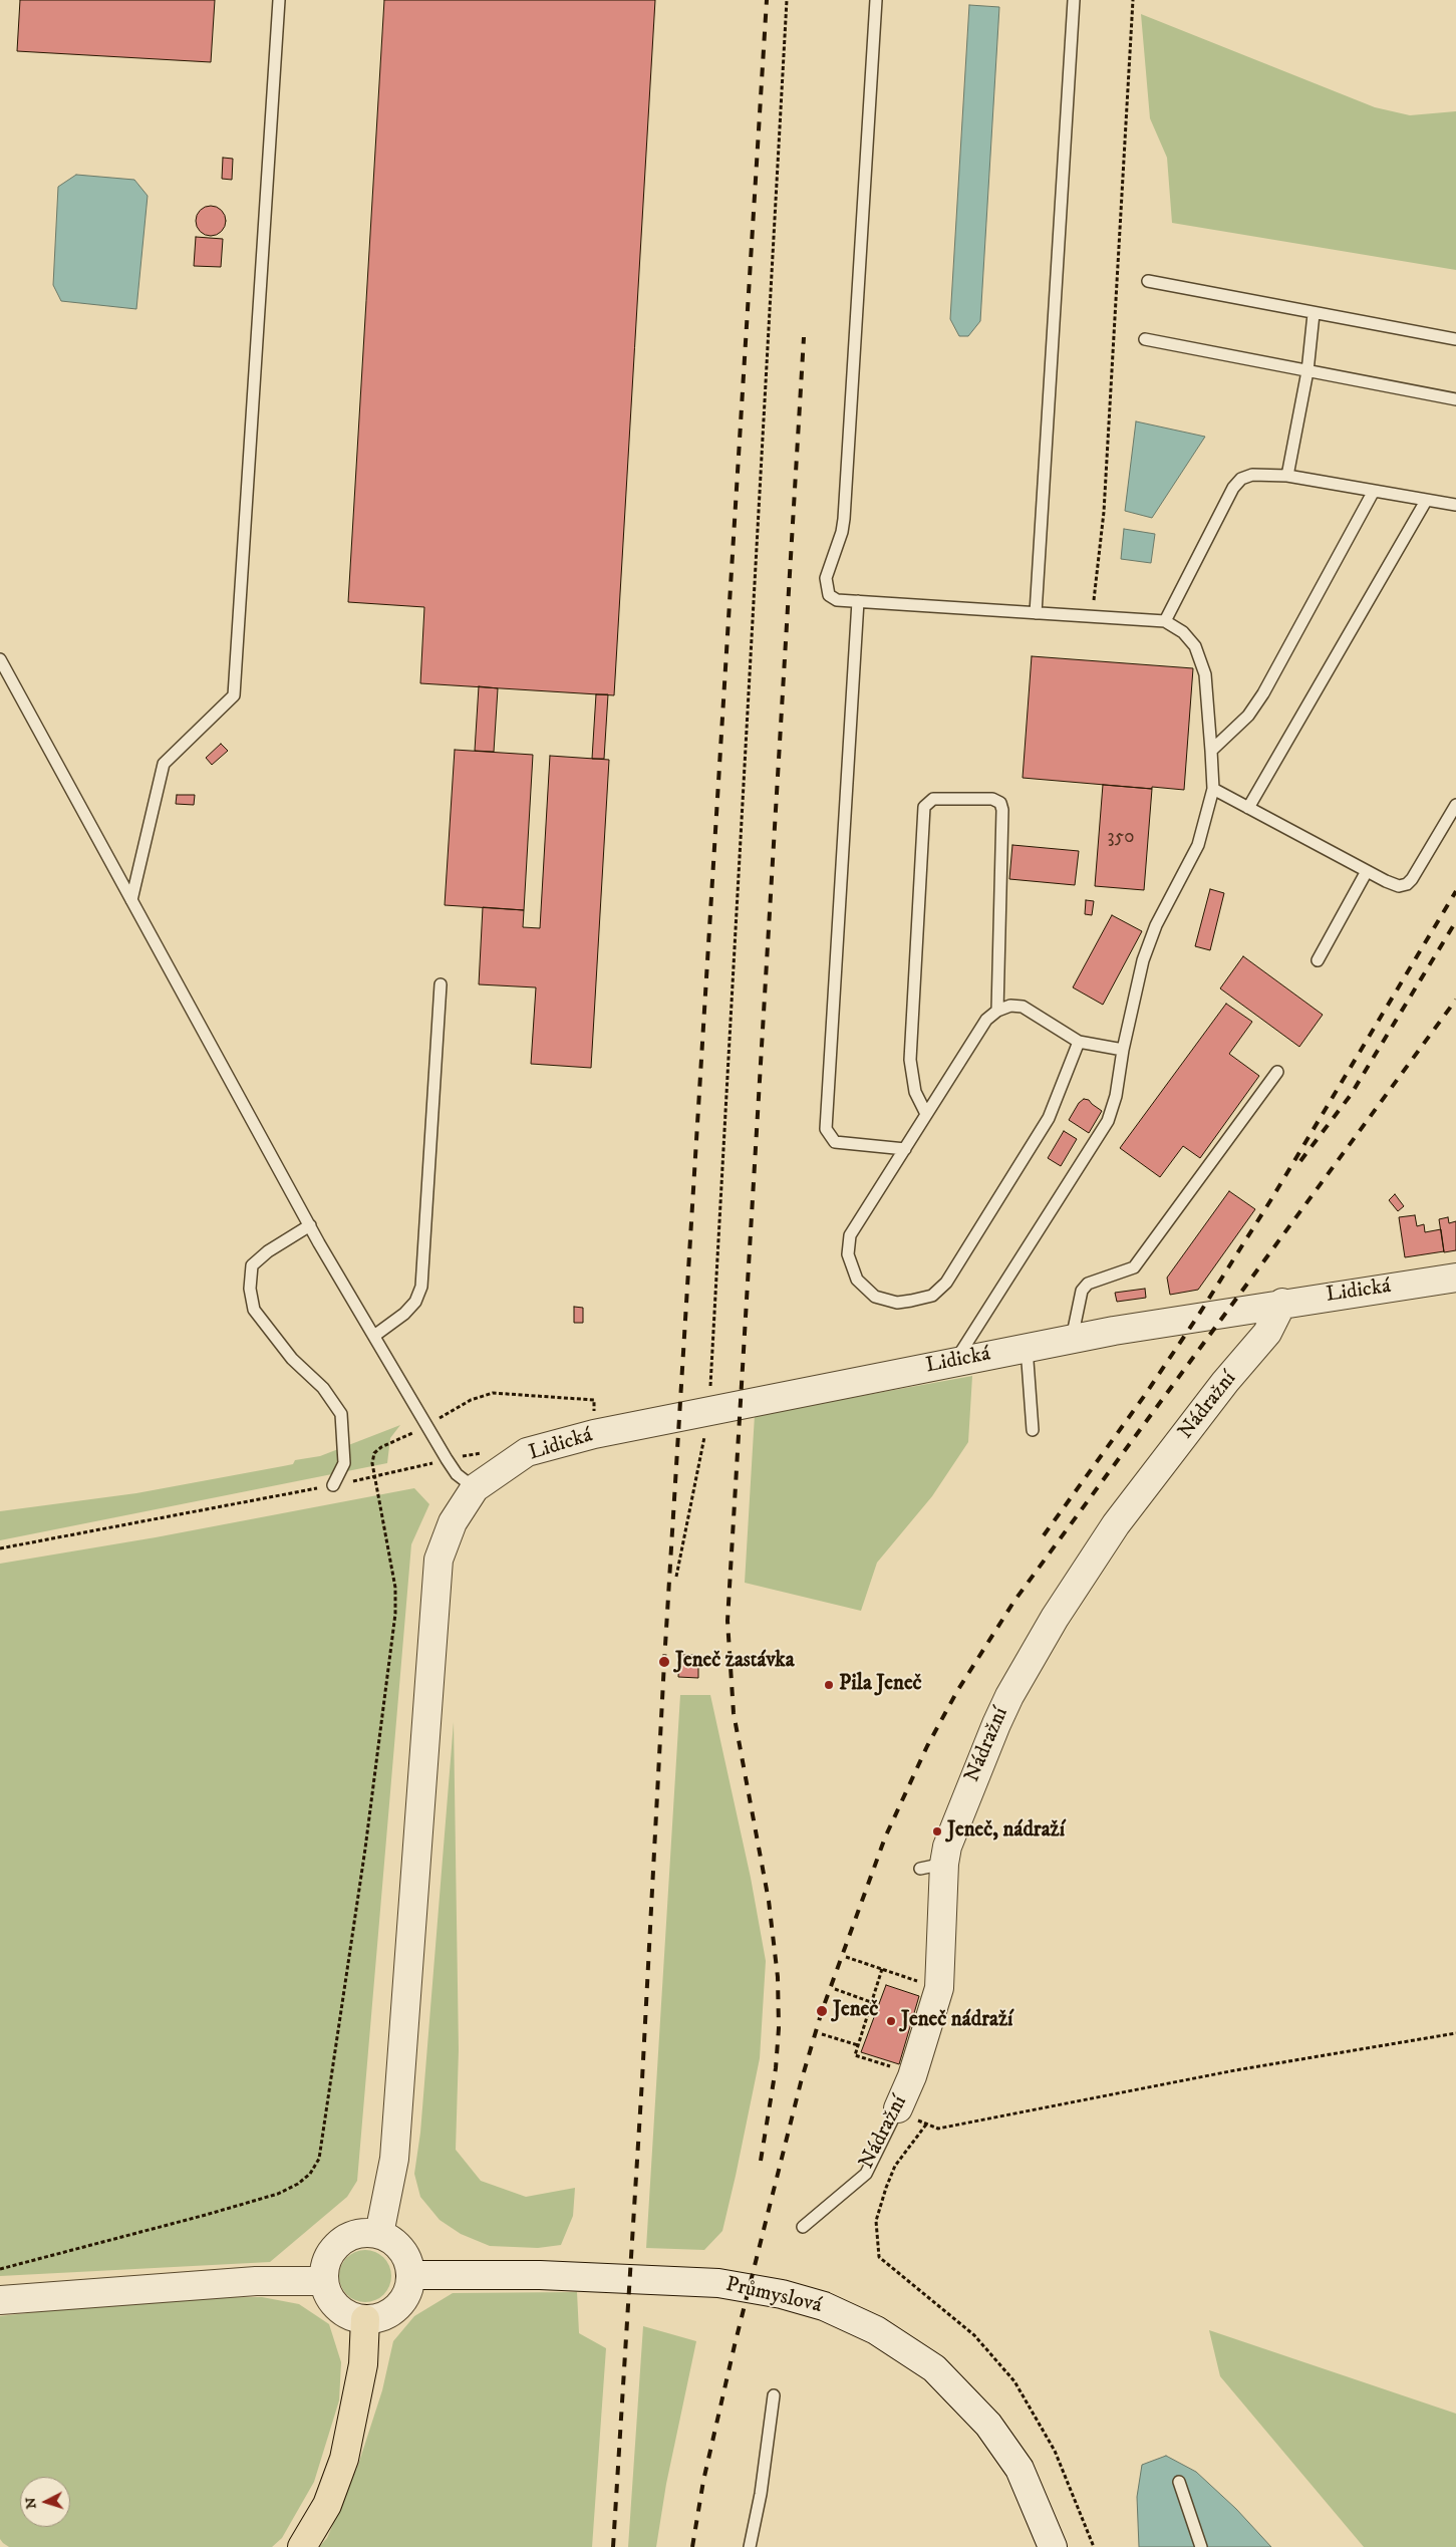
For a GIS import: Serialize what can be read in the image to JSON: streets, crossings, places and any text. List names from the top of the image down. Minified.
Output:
{"streets":{"street":["Lidická","Nádražní","Průmyslová"]},"crossings":[["Lidická","Nádražní"]],"places":["Jeneč zastávka","Pila Jeneč","Jeneč, nádraží","Jeneč","Jeneč nádraží"],"house_numbers":["350"],"north":"left"}
